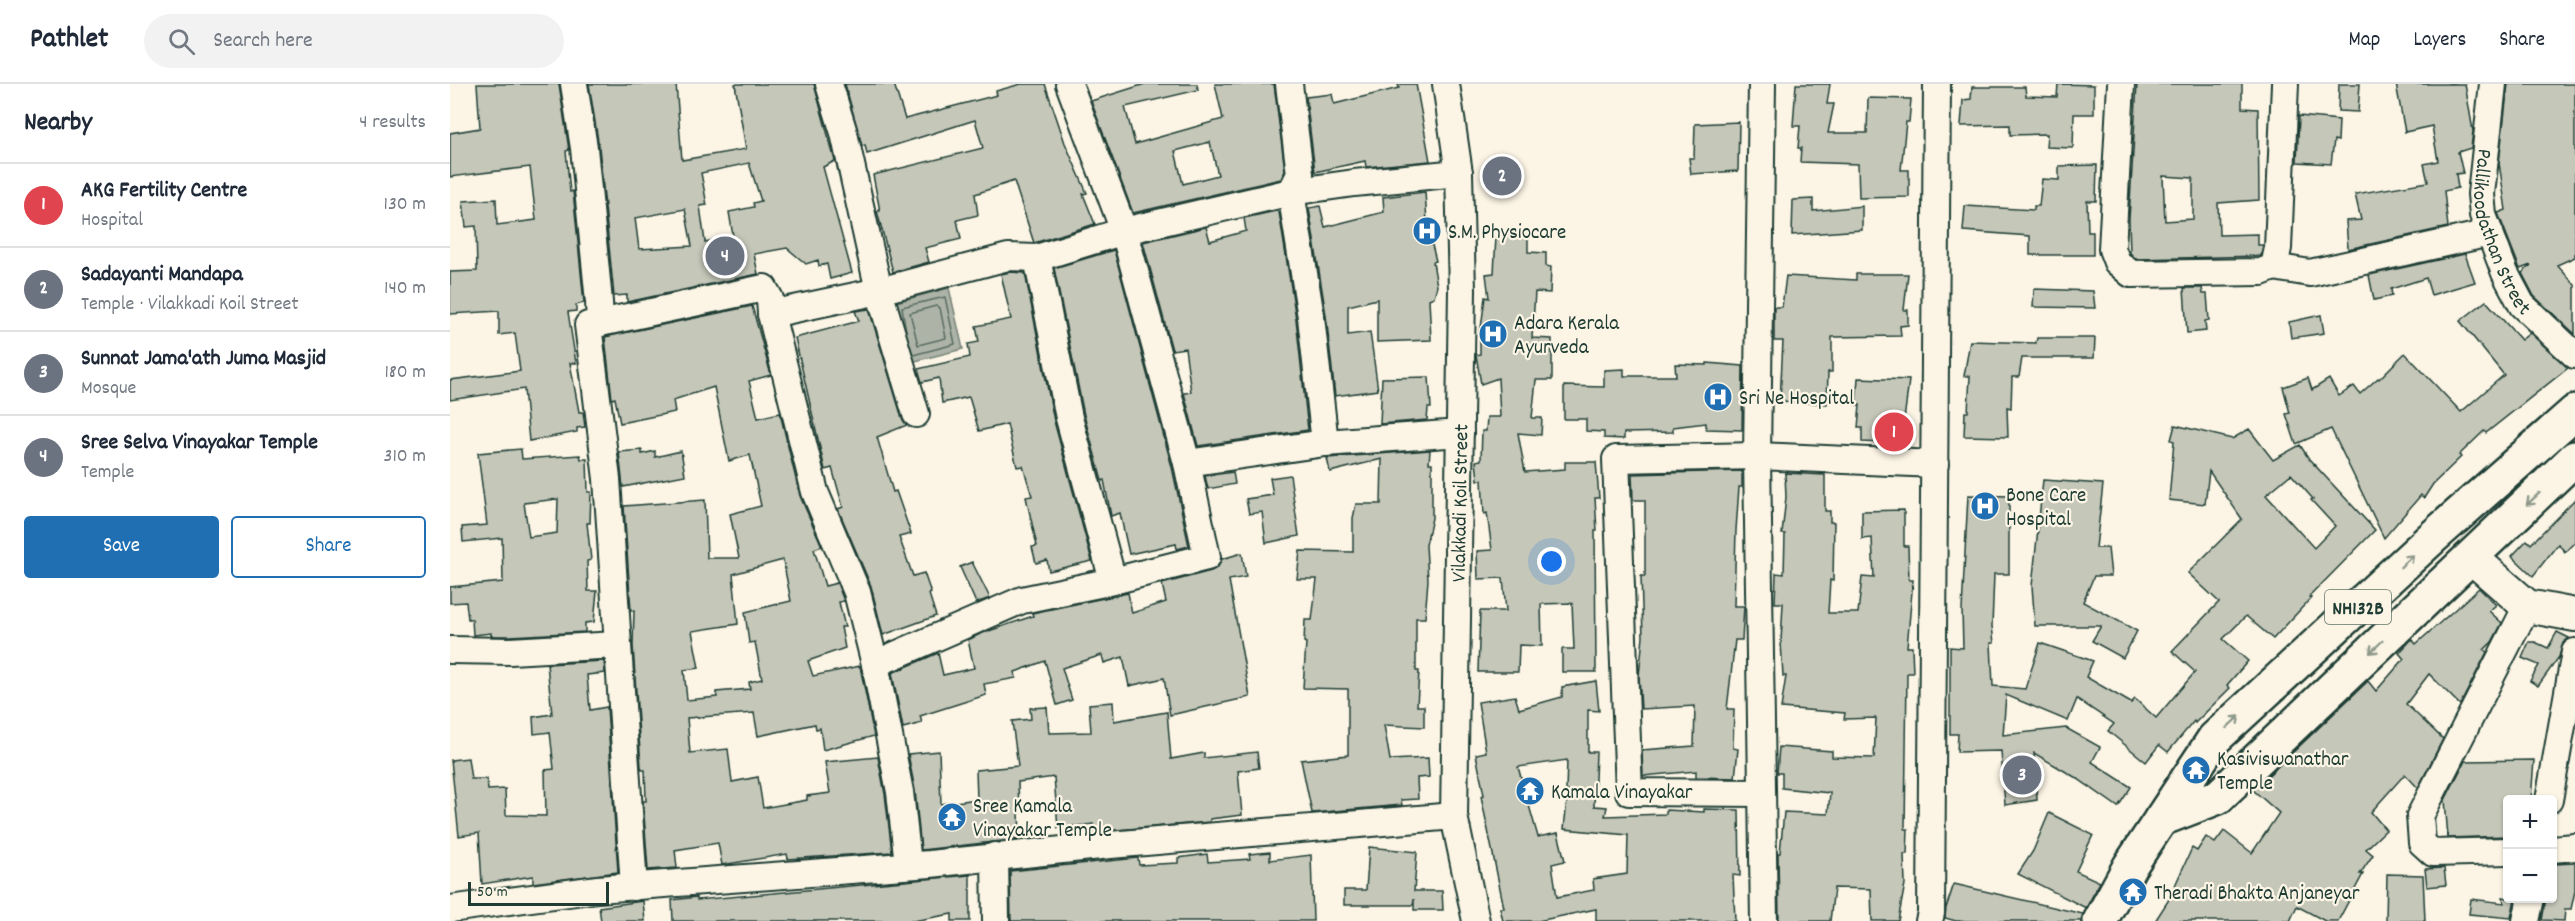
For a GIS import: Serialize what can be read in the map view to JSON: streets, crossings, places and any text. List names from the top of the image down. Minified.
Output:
{"streets":{"highway":["NH132B"],"street":["Pallikoodathan Street","Vilakkadi Koil Street"]},"places":{"hospital":["S.M. Physiocare","Adara Kerala Ayurveda","Sri Ne Hospital","Bone Care Hospital"],"temple":["Kasiviswanathar Temple","Kamala Vinayakar","Sree Kamala Vinayakar Temple","Theradi Bhakta Anjaneyar"]},"scale_bar":"50 m","page":{"header":"Pathlet","search":"Search here","nav":["Map","Layers","Share"],"heading":["Nearby","4 results"],"pins":["2","4","1","3"],"list":[{"mark":"1","name":"AKG Fertility Centre","note":"Hospital","value":"130 m"},{"mark":"2","name":"Sadayanti Mandapa","note":"Temple · Vilakkadi Koil Street","value":"140 m"},{"mark":"3","name":"Sunnat Jama'ath Juma Masjid","note":"Mosque","value":"180 m"},{"mark":"4","name":"Sree Selva Vinayakar Temple","note":"Temple","value":"310 m"}],"buttons":["Save","Share"],"map_buttons":["+","−"],"scale":"50 m"}}
